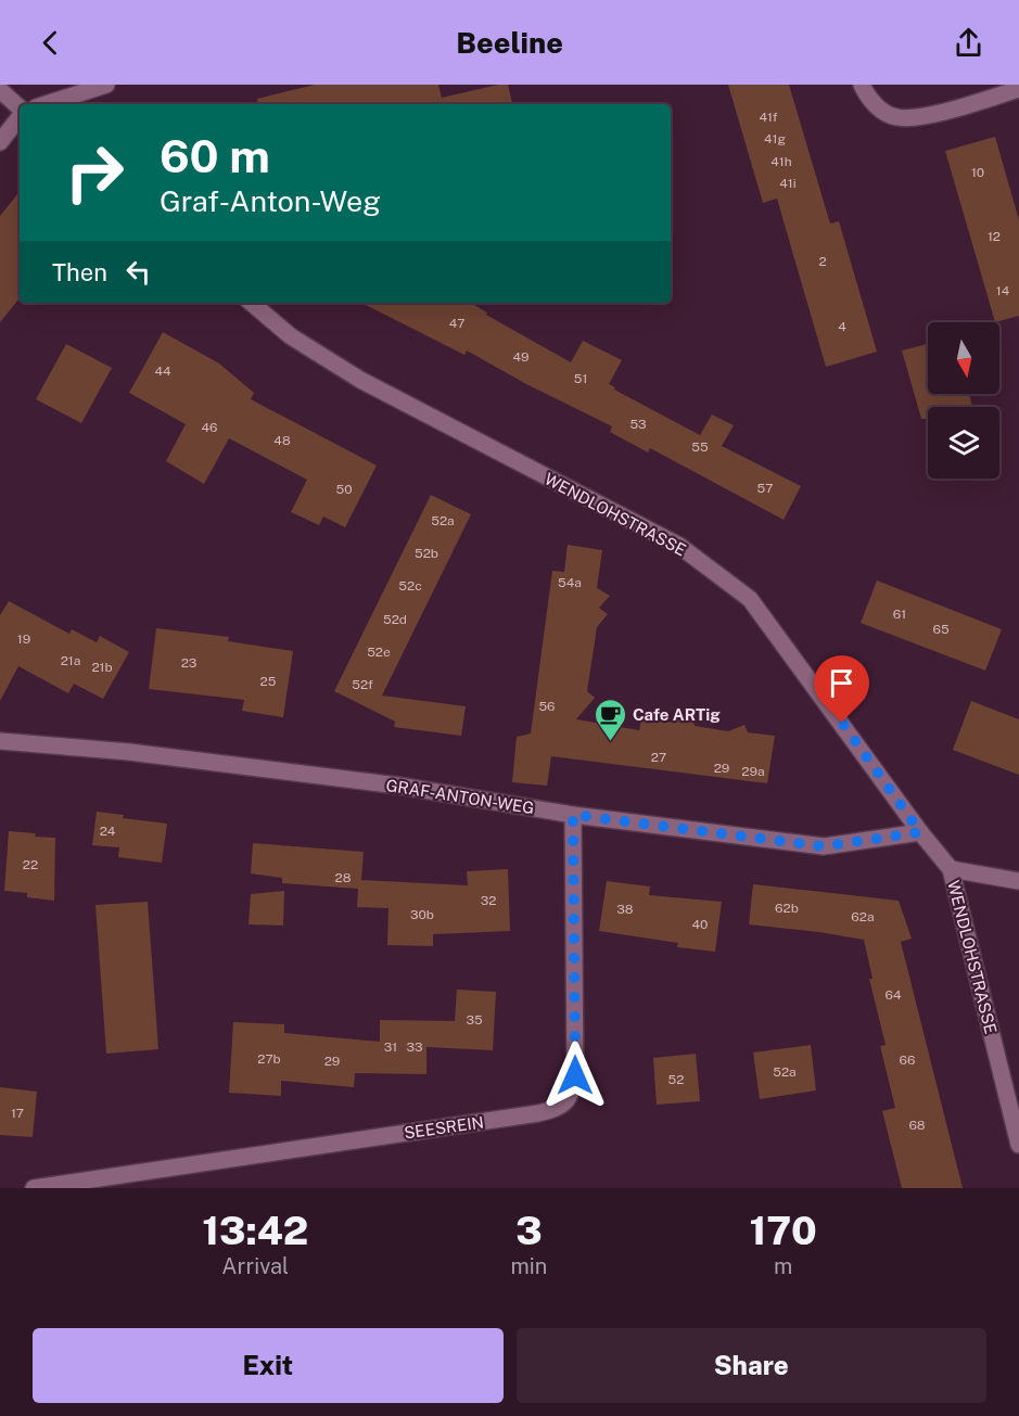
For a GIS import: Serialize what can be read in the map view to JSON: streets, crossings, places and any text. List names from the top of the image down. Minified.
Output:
{"streets":{"street":["WENDLOHSTRASSE","GRAF-ANTON-WEG","SEESREIN"]},"crossings":[["WENDLOHSTRASSE","GRAF-ANTON-WEG"],["GRAF-ANTON-WEG","SEESREIN"]],"places":{"cafe":["Cafe ARTig"]},"house_numbers":["41f","41g","41h","10","41i","12","2","14","47","4","49","44","51","53","46","48","55","57","50","52a","52b","54a","52c","61","52d","65","19","52e","21a","23","21b","25","52f","56","27","29","29a","24","22","28","32","62b","38","30b","62a","40","64","35","31","33","27b","66","29","52a","52","17","68"],"north":"bottom","page":{"header":"Beeline","turn":["60 m","Graf-Anton-Weg"],"then":"Then","eta":["13:42","Arrival","3","min","170","m"],"buttons":["Exit","Share"]}}
